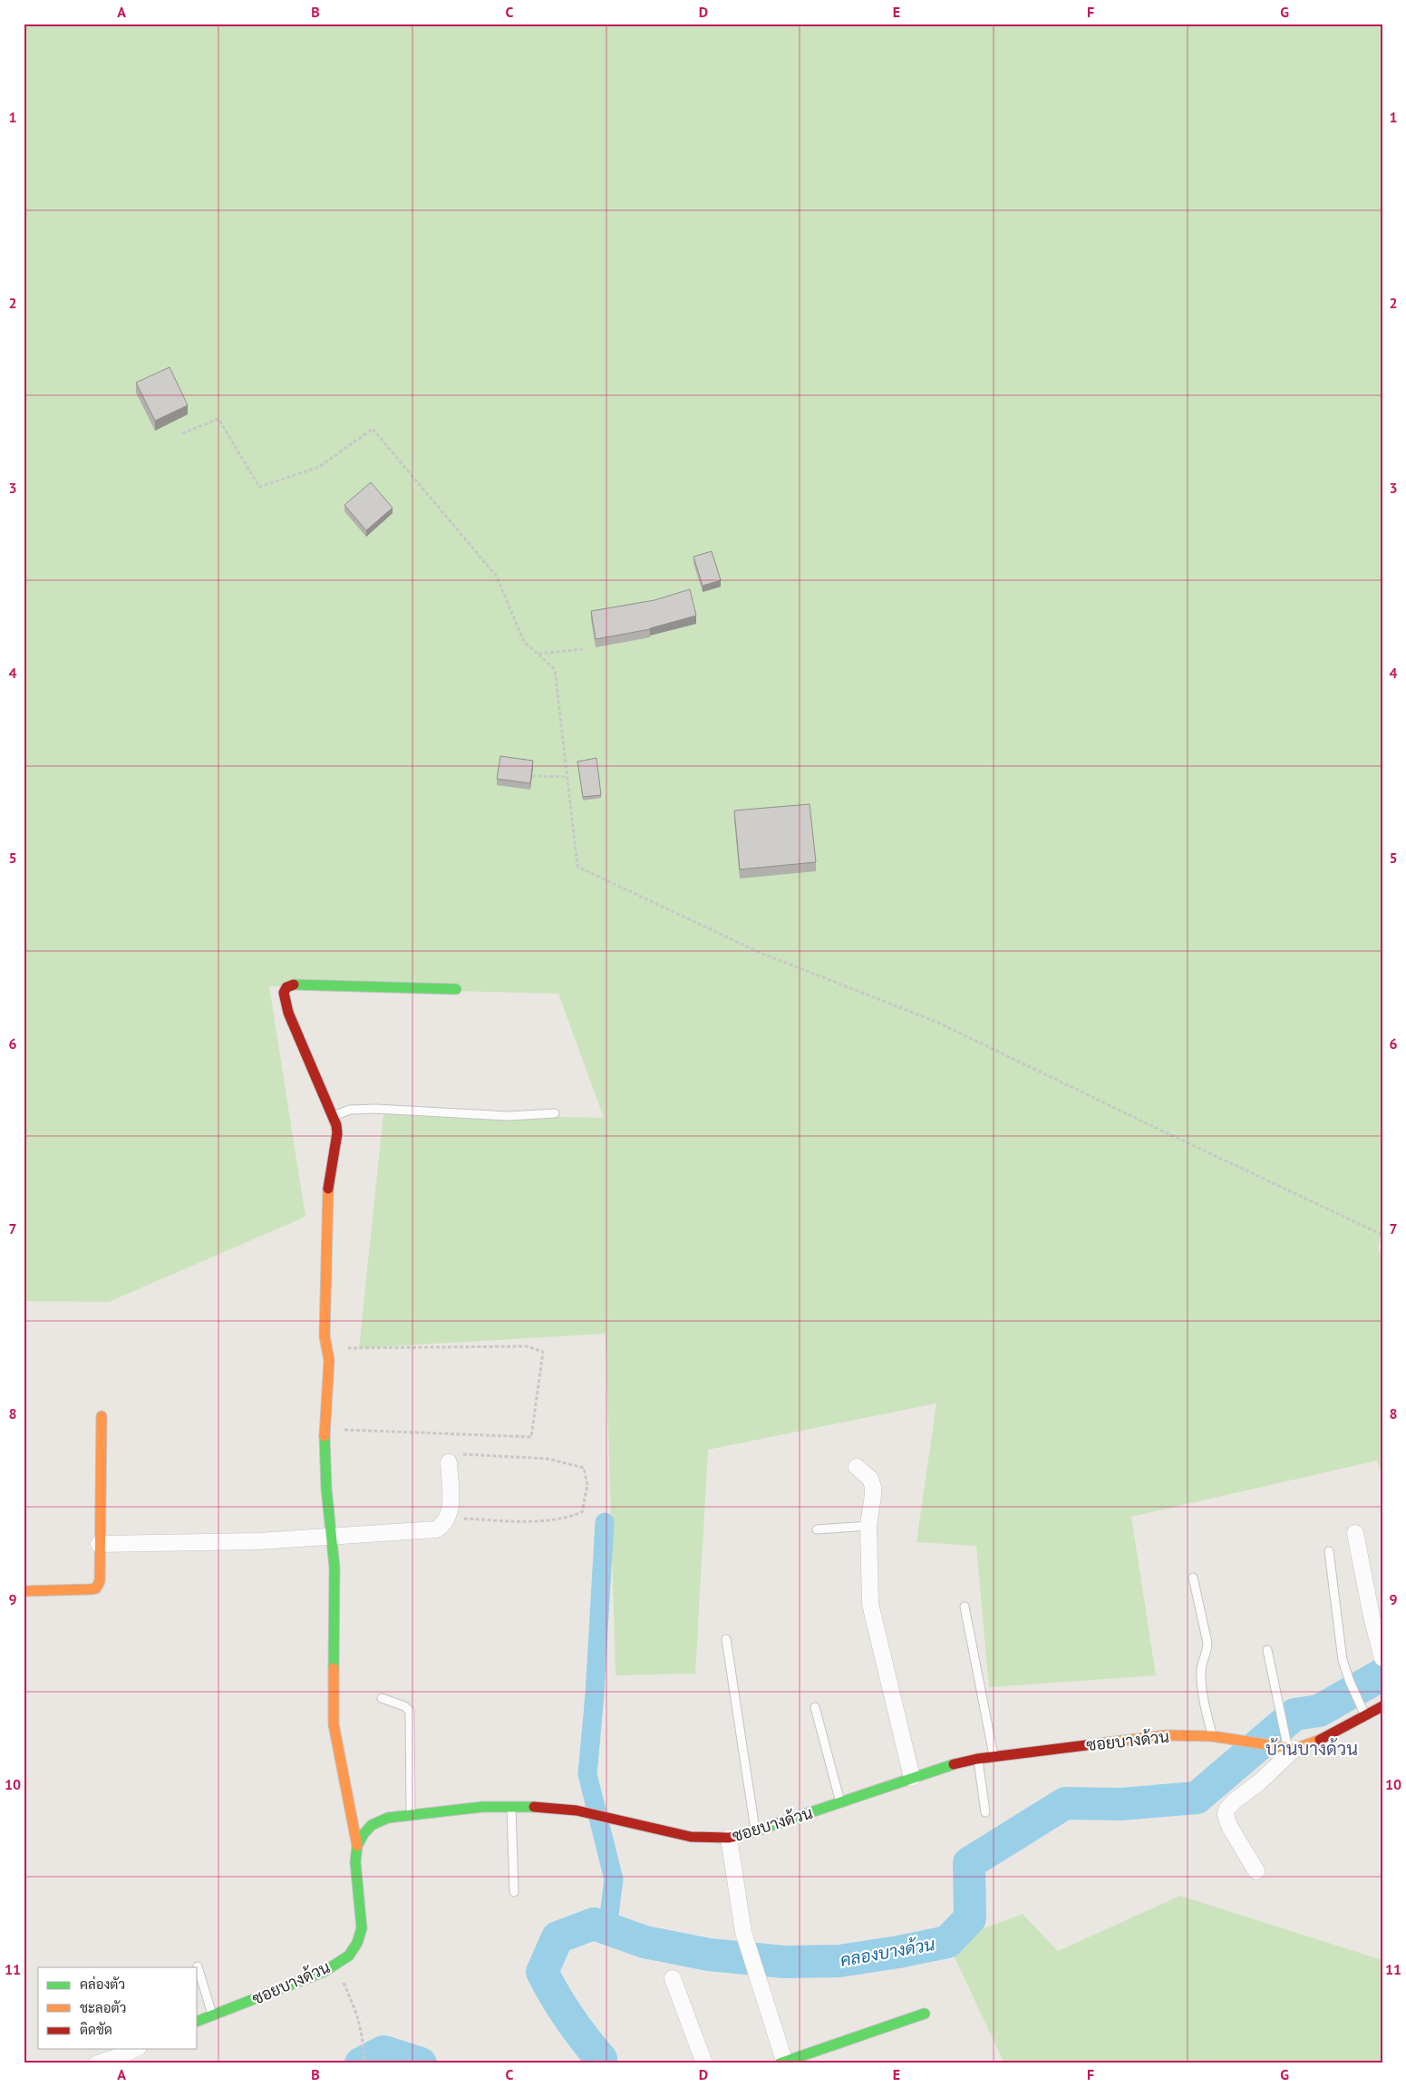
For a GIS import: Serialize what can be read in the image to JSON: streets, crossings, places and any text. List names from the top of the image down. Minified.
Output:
{"streets":{"street":["ซอยบางด้วน"]},"districts":["บ้านบางด้วน"],"water":["คลองบางด้วน"],"legend":["คล่องตัว","ชะลอตัว","ติดขัด"],"grid":{"columns":["A","B","C","D","E","F","G"],"rows":["1","2","3","4","5","6","7","8","9","10","11"]}}
